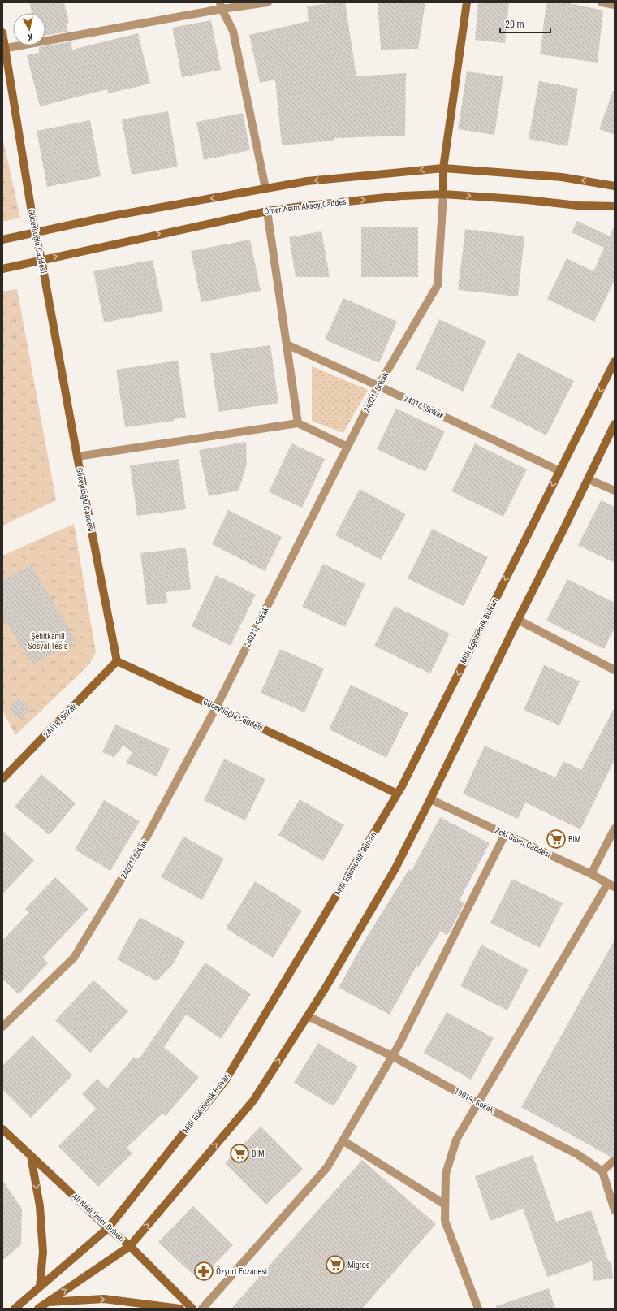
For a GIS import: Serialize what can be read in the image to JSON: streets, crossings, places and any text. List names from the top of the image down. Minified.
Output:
{"streets":{"street":["Ömer Asım Aksoy Caddesi","Güceylioğlu Caddesi","24021. Sokak","24016. Sokak","Milli Egemenlik Bulvarı","24018. Sokak","Zeki Savcı Caddesi","19019. Sokak","Ali Nadi Ünler Bulvarı"]},"crossings":[["Ömer Asım Aksoy Caddesi","Güceylioğlu Caddesi"],["Ömer Asım Aksoy Caddesi","24021. Sokak"],["Güceylioğlu Caddesi","24021. Sokak"],["Güceylioğlu Caddesi","Milli Egemenlik Bulvarı"],["Güceylioğlu Caddesi","24018. Sokak"],["24021. Sokak","24016. Sokak"],["24016. Sokak","Milli Egemenlik Bulvarı"],["Milli Egemenlik Bulvarı","Ali Nadi Ünler Bulvarı"]],"parks":["Şehitkamil Sosyal Tesis"],"places":{"supermarket":["BiM","BİM","Migros"],"pharmacy":["Özyurt Eczanesi"]},"scale_bar":"20 m","north":"bottom"}
